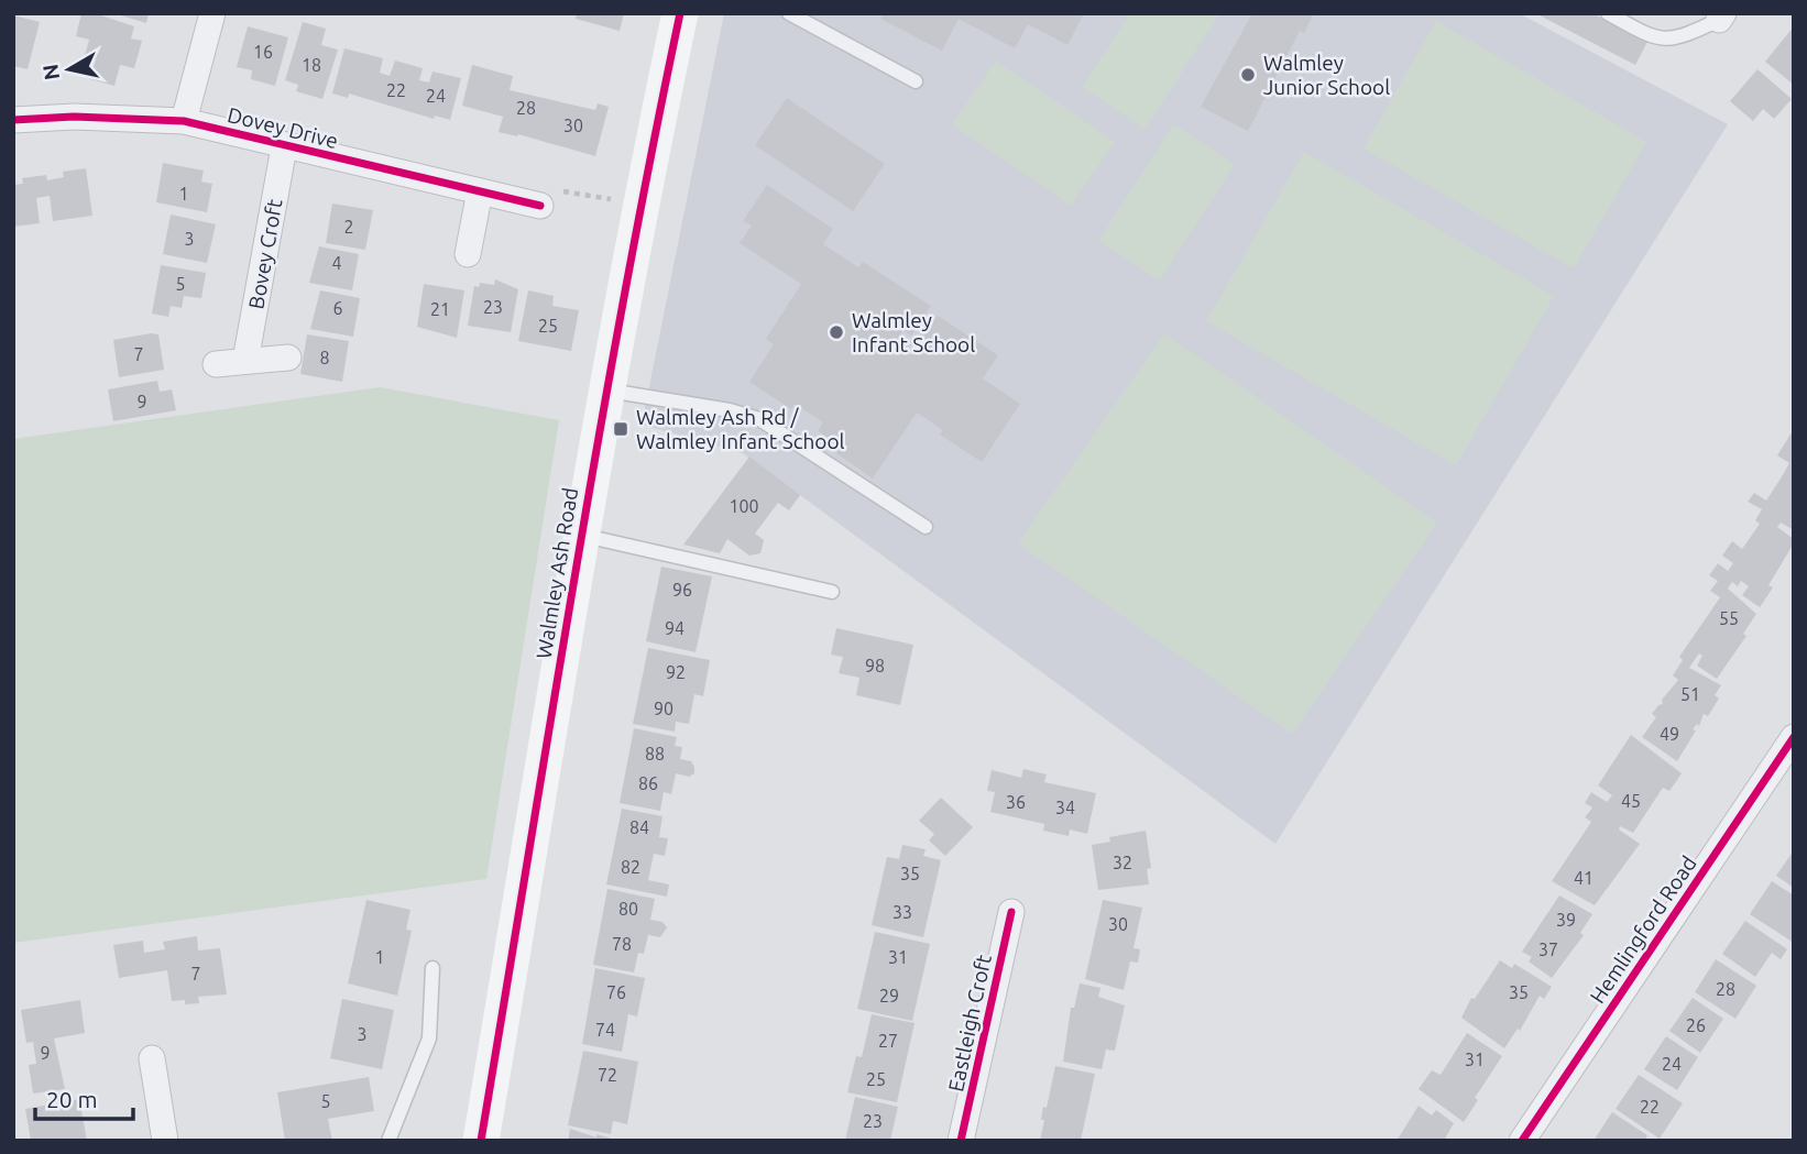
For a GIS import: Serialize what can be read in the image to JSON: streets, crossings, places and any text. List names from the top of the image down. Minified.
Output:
{"streets":{"street":["Dovey Drive","Bovey Croft","Walmley Ash Road","Hemlingford Road","Eastleigh Croft"]},"crossings":[["Dovey Drive","Bovey Croft"]],"places":{"other":["Walmley Junior School","Walmley Infant School"],"transit":["Walmley Ash Rd / Walmley Infant School"]},"house_numbers":["16","18","22","24","28","30","1","2","3","4","5","23","6","21","25","7","8","9","100","96","55","94","98","92","51","90","49","88","86","45","36","34","84","32","82","35","41","80","33","39","30","78","37","1","31","7","28","76","35","29","26","74","3","27","9","31","24","72","25","5","22","23"],"scale_bar":"20 m","north":"left"}
